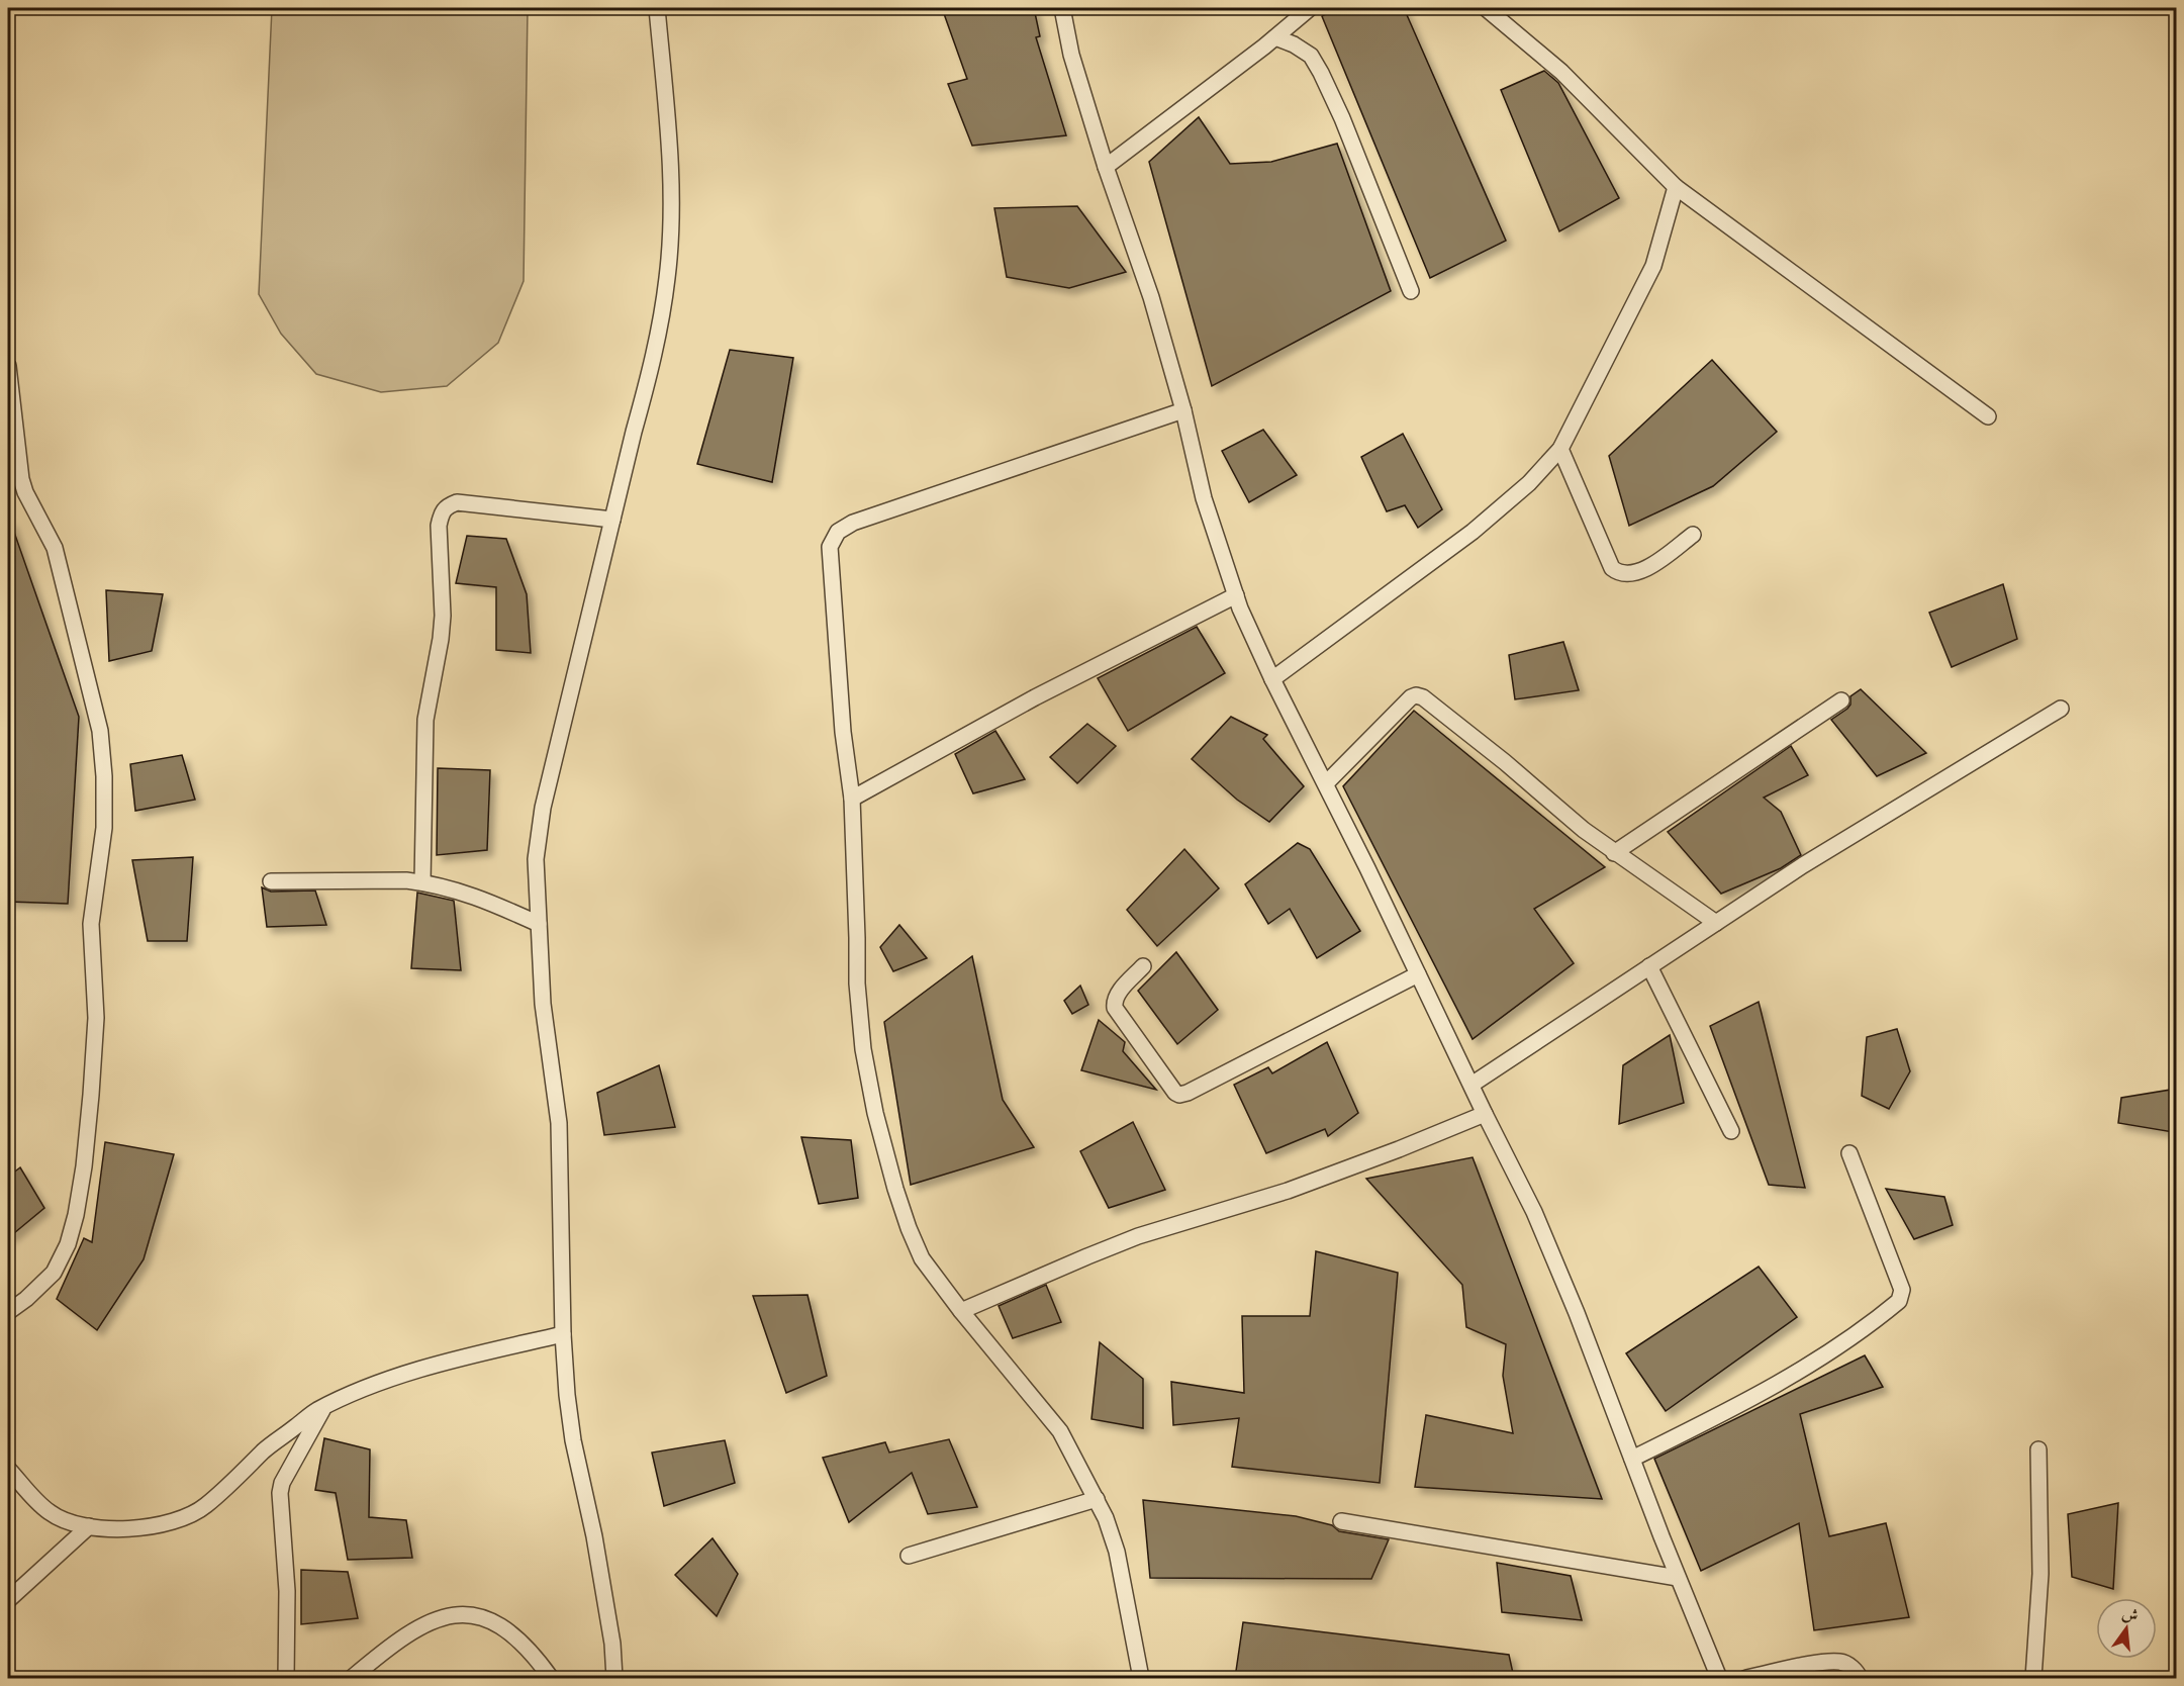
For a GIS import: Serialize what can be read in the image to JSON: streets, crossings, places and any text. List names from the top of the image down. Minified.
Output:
{"north":"top"}
